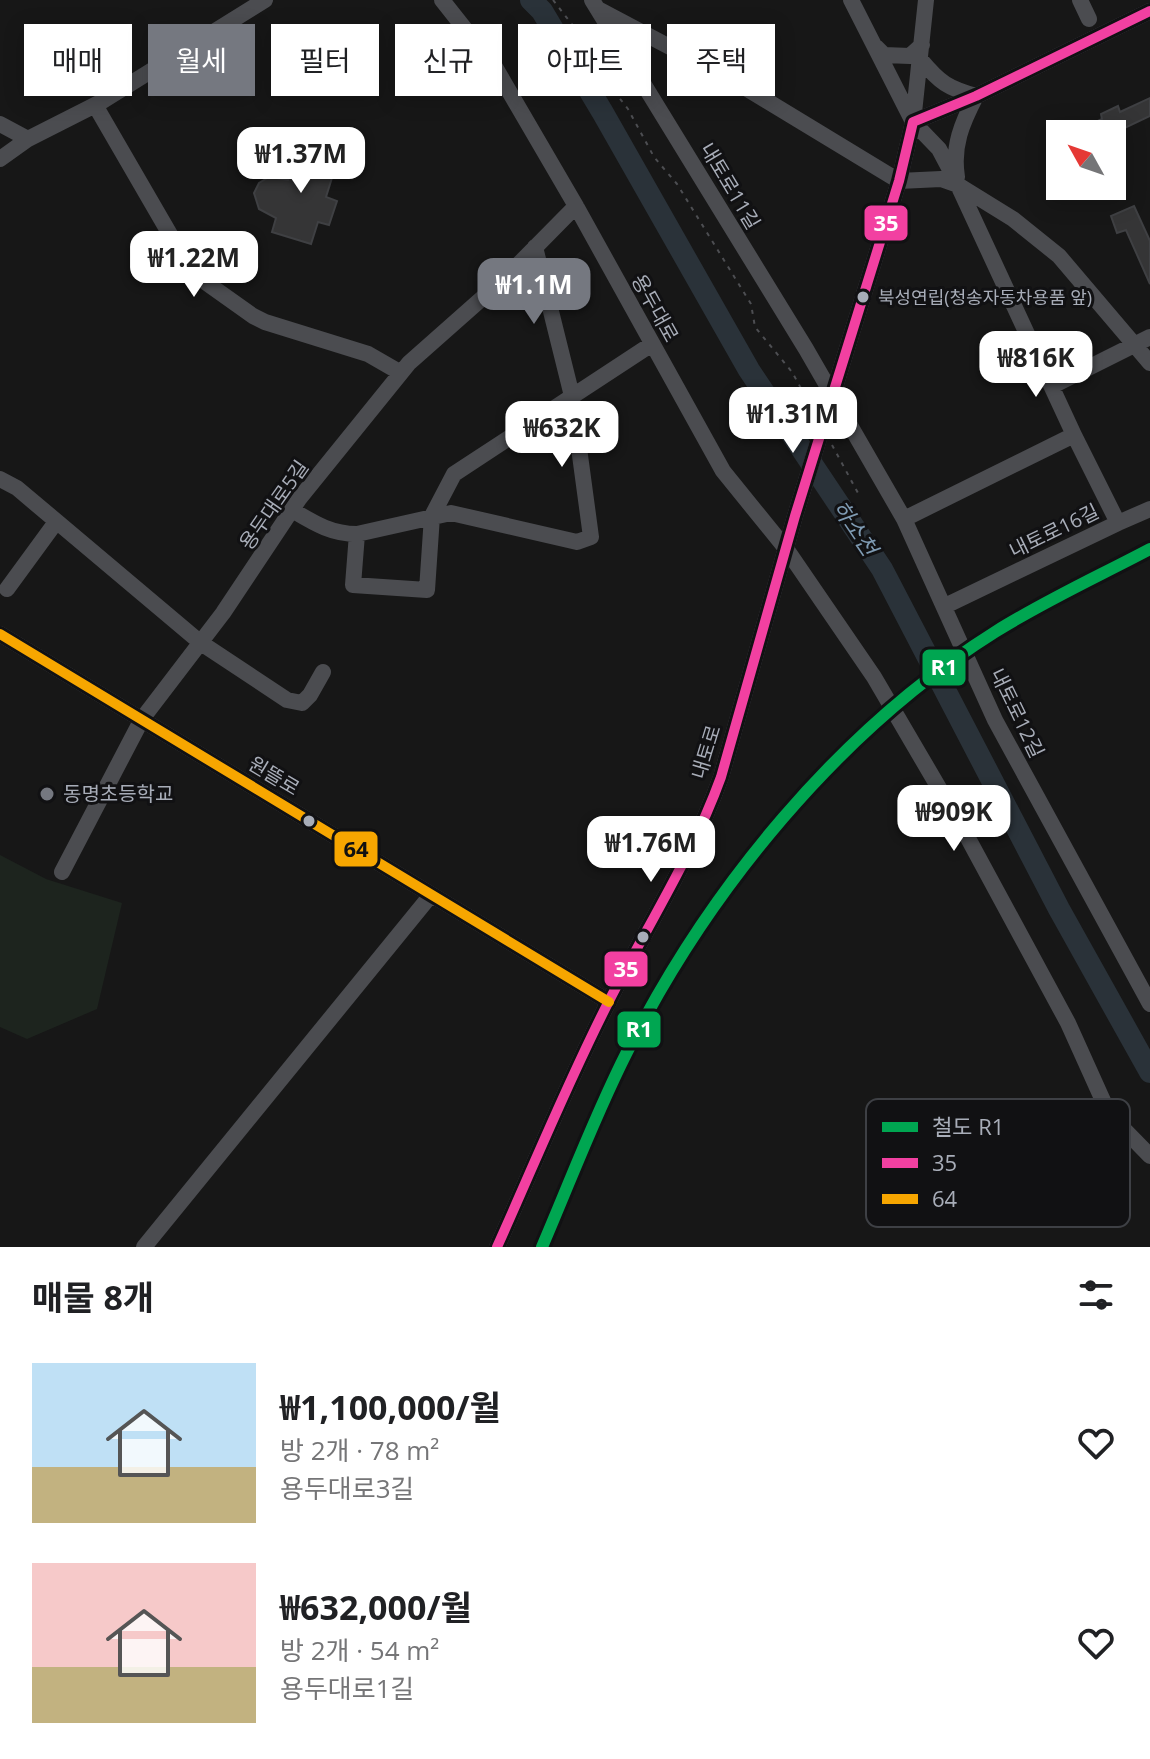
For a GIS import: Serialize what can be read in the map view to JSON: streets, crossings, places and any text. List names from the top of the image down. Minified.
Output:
{"streets":{"street":["내토로11길","용두대로","용두대로5길","내토로16길","내토로12길","내토로","원뜰로"]},"crossings":[["내토로11길","내토로12길"],["내토로11길","내토로"],["용두대로","용두대로5길"],["용두대로","내토로"],["용두대로5길","원뜰로"],["내토로16길","내토로12길"],["내토로12길","내토로"],["내토로","원뜰로"]],"water":["하소천"],"places":["북성연립(청송자동차용품 앞)","동명초등학교"],"lines":["transit line 35","rail line R1","transit line 64"],"legend":["철도 R1","35","64"],"north":"top left","page":{"chip":["매매","월세","필터","신규","아파트","주택"],"price":["₩1.37M","₩1.22M","₩1.1M","₩816K","₩1.31M","₩632K","₩909K","₩1.76M"],"heading":"매물 8개","list":[{"name":"₩1,100,000/월","note":"방 2개 · 78 m² · 용두대로3길"},{"name":"₩632,000/월","note":"방 2개 · 54 m² · 용두대로1길"}]}}
